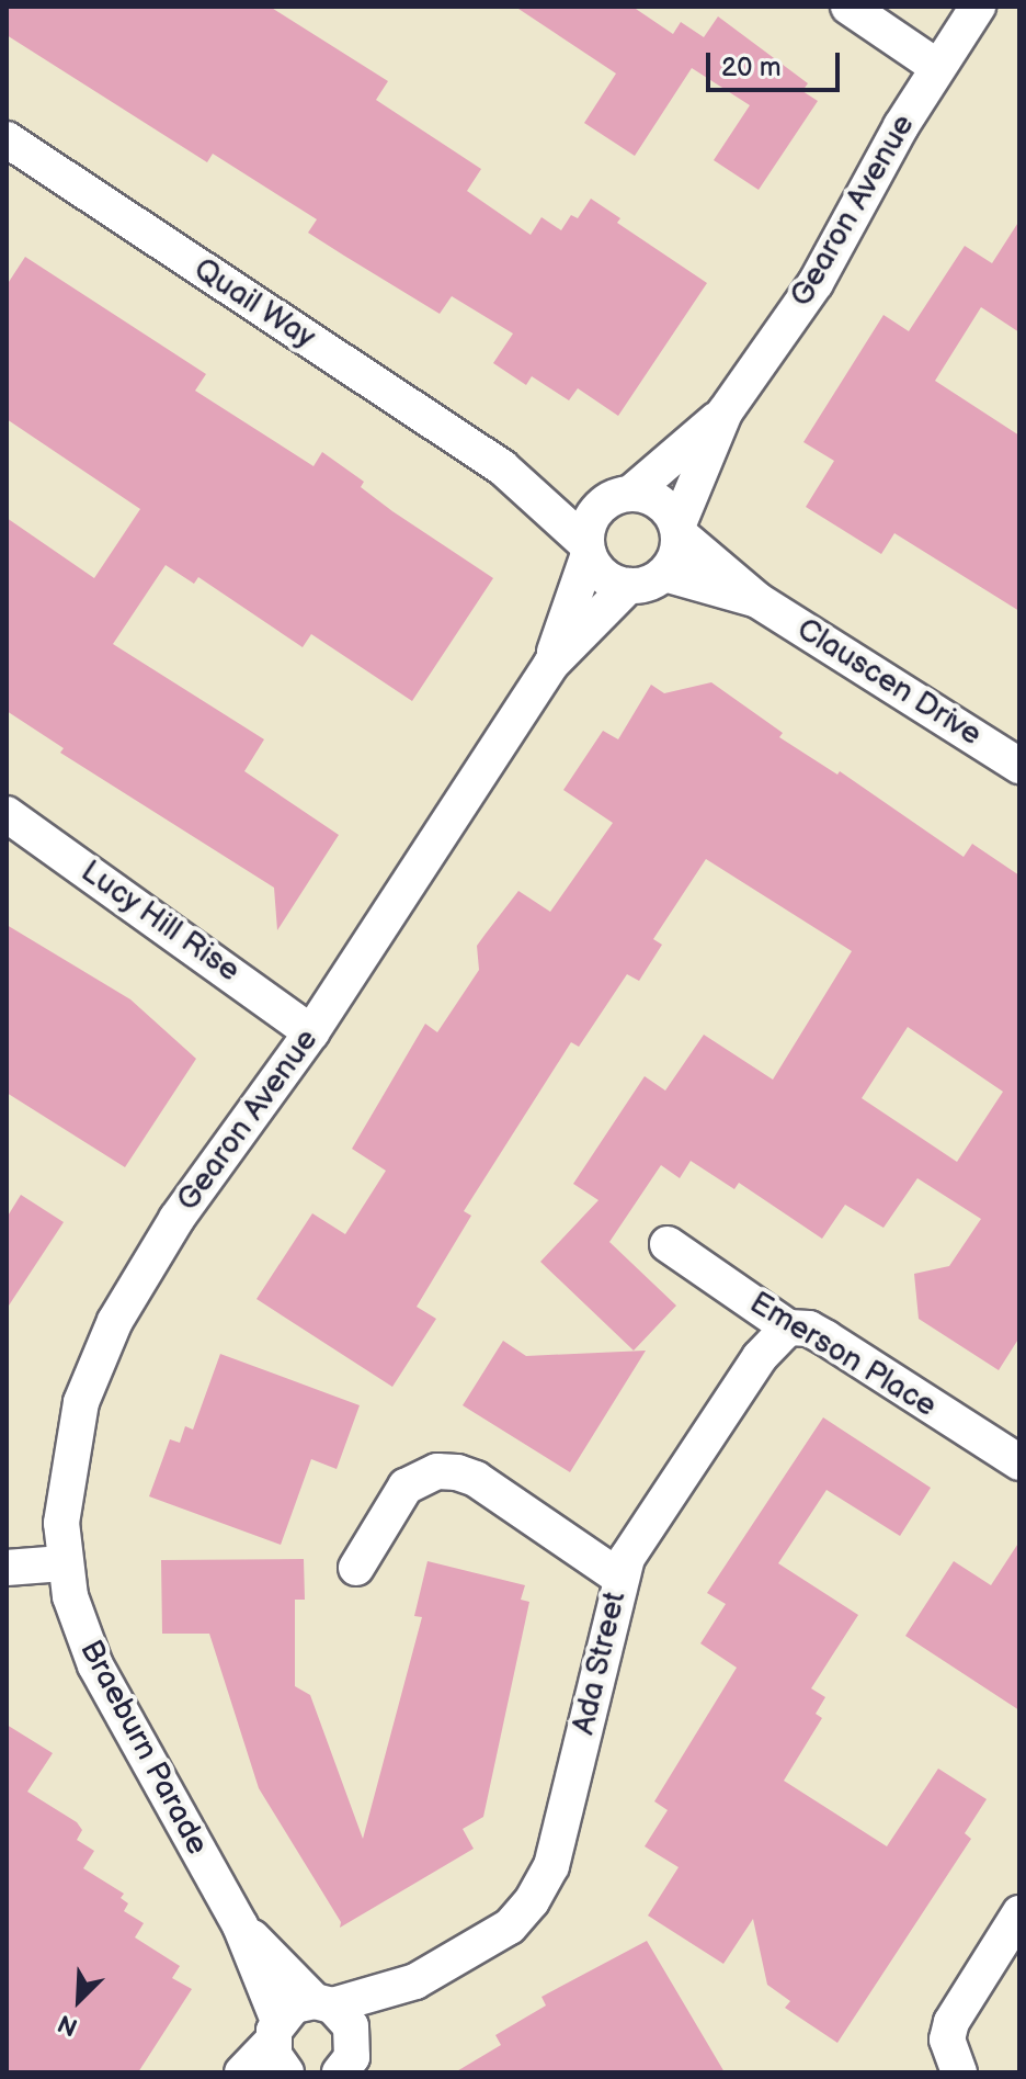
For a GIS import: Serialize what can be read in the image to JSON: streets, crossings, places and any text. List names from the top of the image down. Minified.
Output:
{"streets":{"street":["Gearon Avenue","Quail Way","Clauscen Drive","Lucy Hill Rise","Emerson Place","Ada Street","Braeburn Parade"]},"crossings":[["Gearon Avenue","Quail Way"],["Gearon Avenue","Clauscen Drive"],["Gearon Avenue","Lucy Hill Rise"],["Gearon Avenue","Braeburn Parade"],["Quail Way","Clauscen Drive"],["Emerson Place","Ada Street"],["Ada Street","Braeburn Parade"]],"scale_bar":"20 m","north":"bottom left"}
